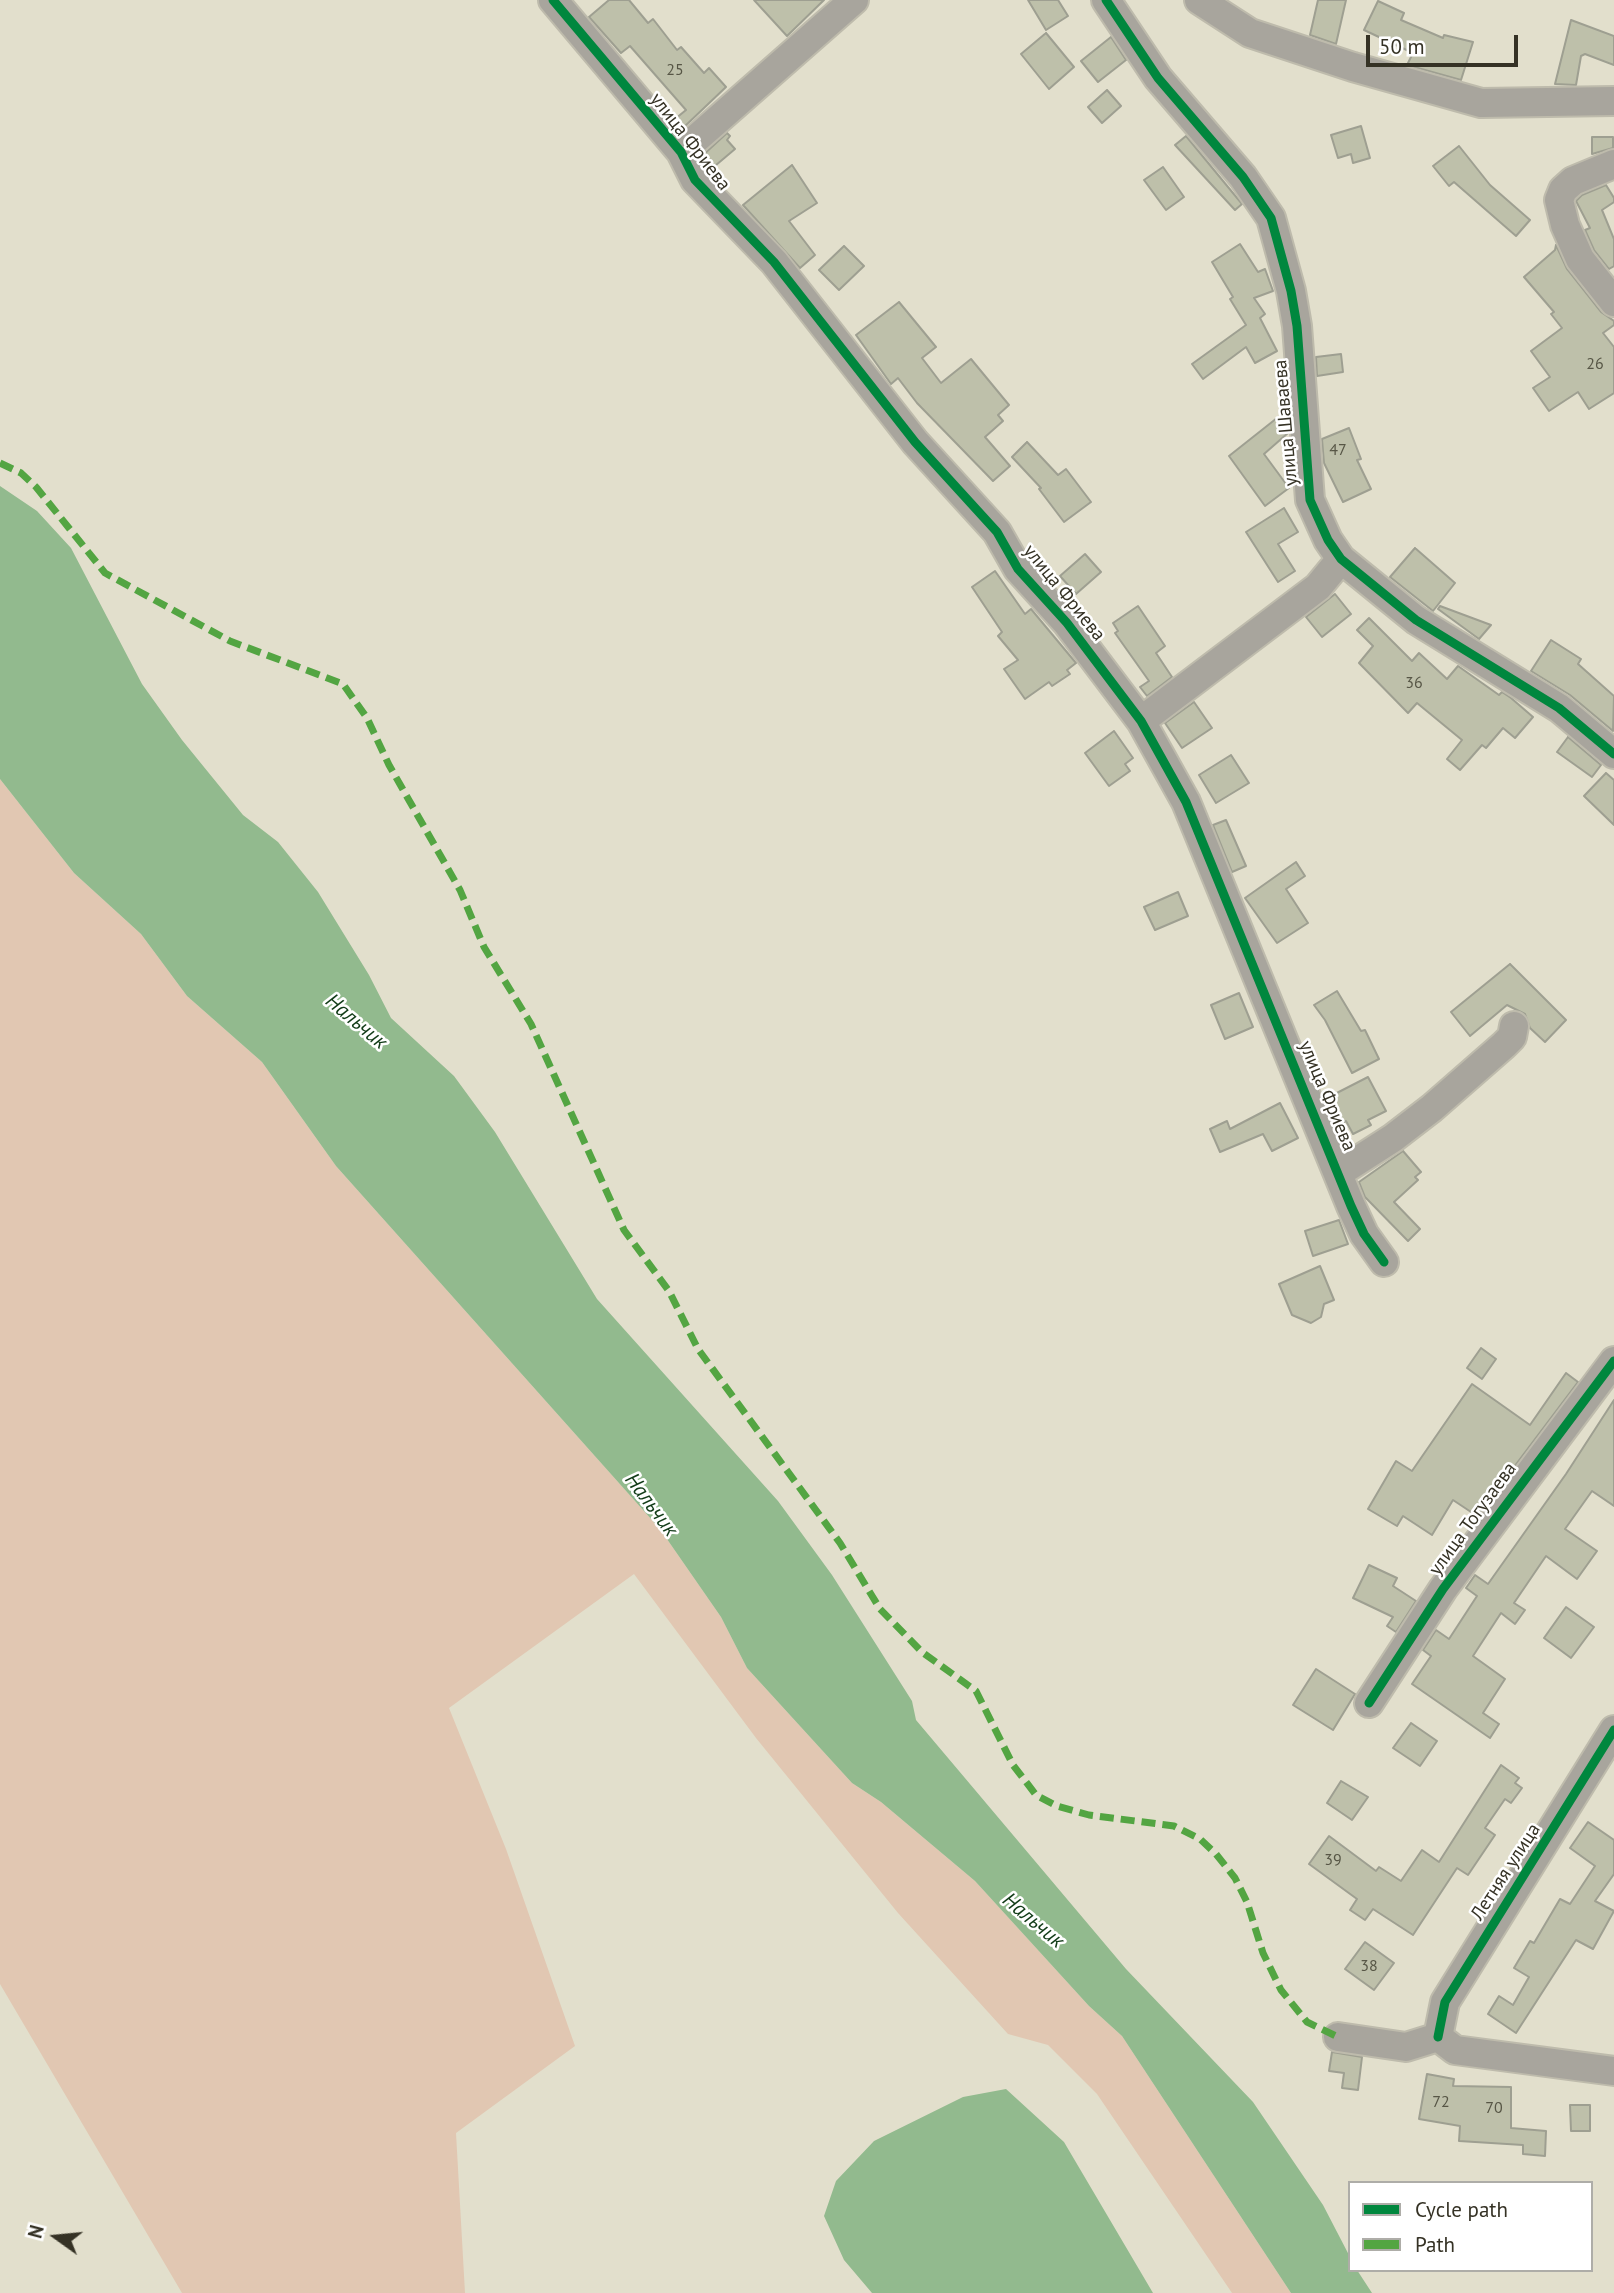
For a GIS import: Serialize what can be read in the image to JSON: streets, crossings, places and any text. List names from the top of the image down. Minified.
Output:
{"streets":{"street":["улица Фриева","улица Шаваева","улица Тогузаева","Летняя улица"]},"water":["Нальчик"],"house_numbers":["25","26","47","36","39","38","72","70"],"legend":["Cycle path","Path"],"scale_bar":"50 m","north":"left"}
